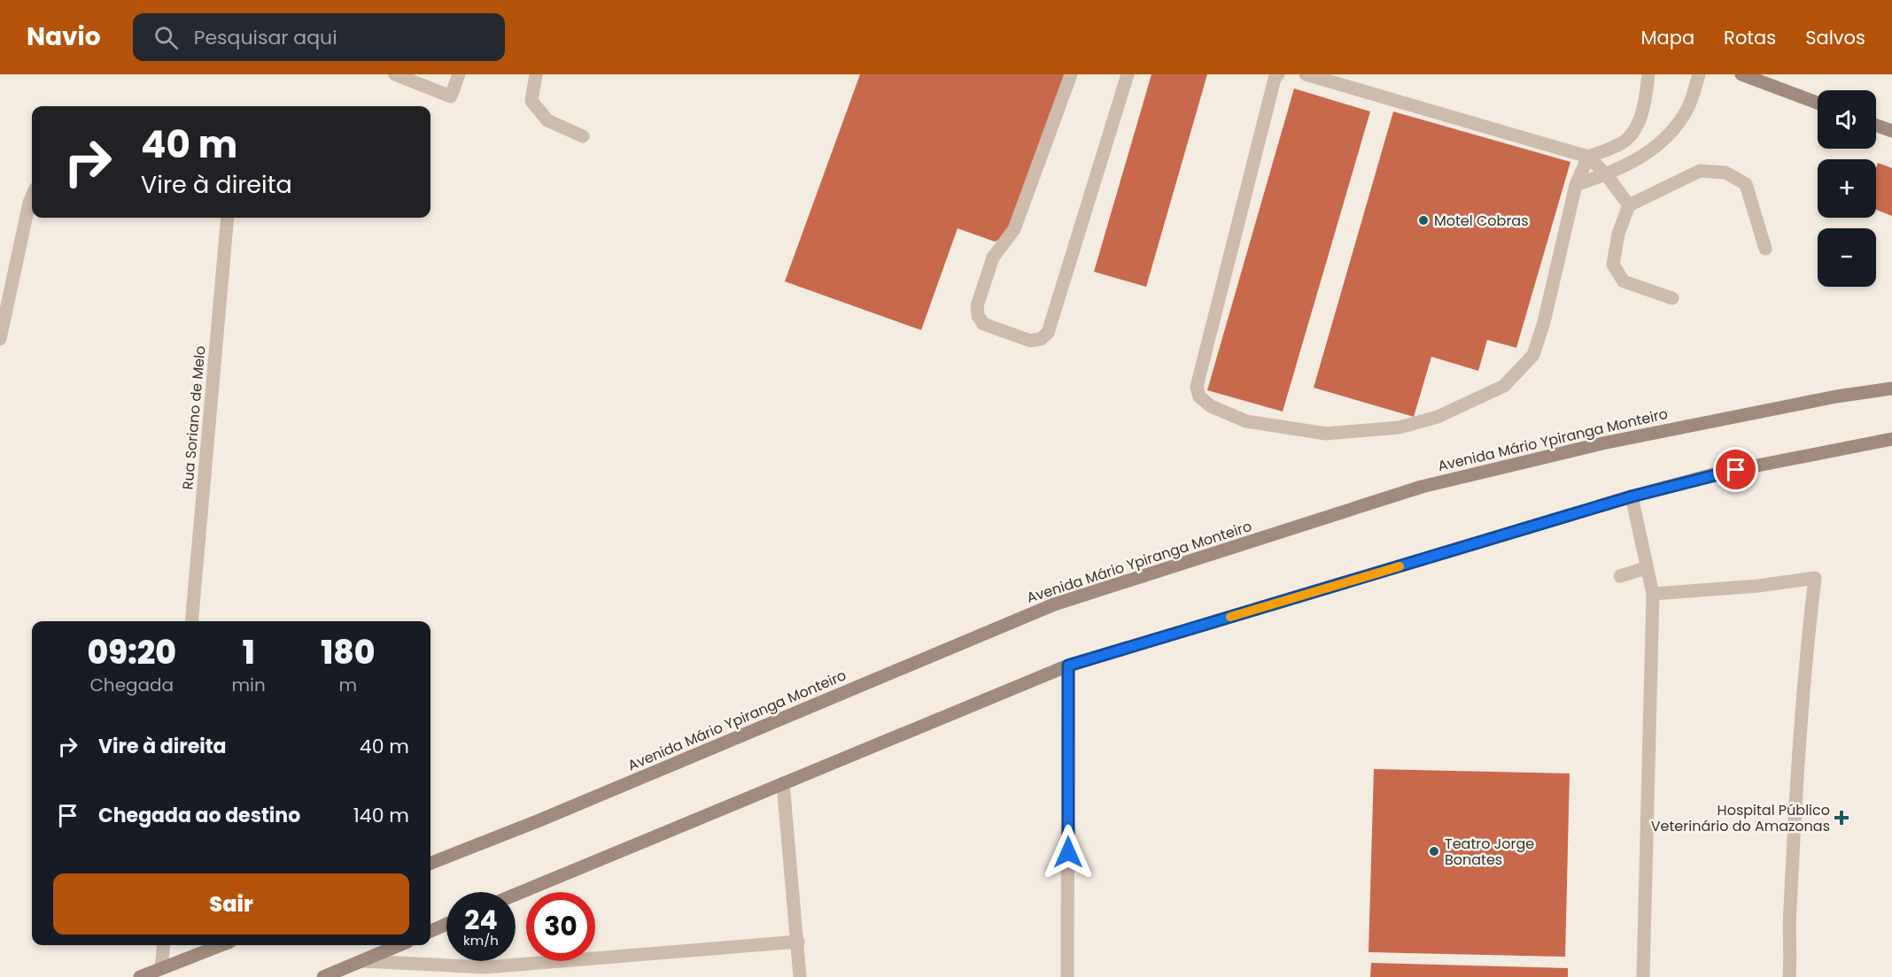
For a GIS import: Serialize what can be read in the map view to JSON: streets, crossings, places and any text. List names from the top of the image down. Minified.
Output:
{"streets":{"main road":["Avenida Mário Ypiranga Monteiro"],"street":["Rua Soriano de Melo"]},"places":{"other":["Motel Cobras","Teatro Jorge Bonates"],"health":["Hospital Público Veterinário do Amazonas"]},"page":{"header":"Navio","search":"Pesquisar aqui","nav":["Mapa","Rotas","Salvos"],"map_buttons":["+","−"],"turn":["40 m","Vire à direita"],"eta":["09:20","Chegada","1","min","180","m"],"list":[{"name":"Vire à direita","value":"40 m"},{"name":"Chegada ao destino","value":"140 m"}],"buttons":"Sair","speed":"24 km/h","limit":"30"}}
